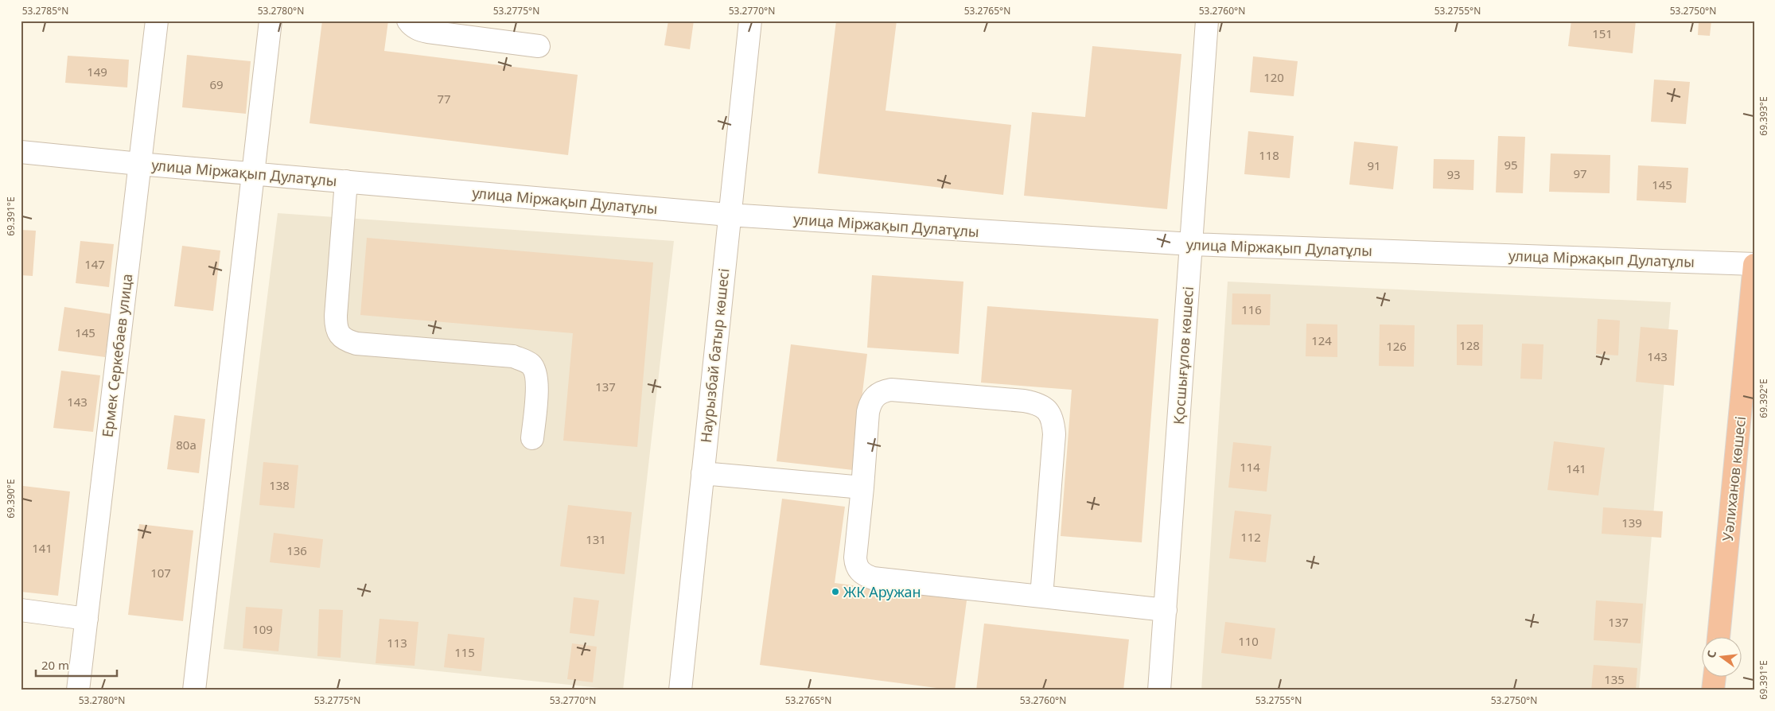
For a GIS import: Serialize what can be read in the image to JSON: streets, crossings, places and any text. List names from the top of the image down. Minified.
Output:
{"streets":{"highway":["Уәлиханов көшесі"],"street":["улица Міржақып Дулатұлы","Ермек Серкебаев улица","Наурызбай батыр көшесі","Қосшығұлов көшесі"]},"crossings":[["улица Міржақып Дулатұлы","Ермек Серкебаев улица"],["улица Міржақып Дулатұлы","Наурызбай батыр көшесі"],["улица Міржақып Дулатұлы","Қосшығұлов көшесі"],["улица Міржақып Дулатұлы","Уәлиханов көшесі"]],"places":["ЖК Аружан"],"house_numbers":["151","149","120","69","77","118","95","91","97","93","145","147","116","145","124","128","126","143","137","143","80а","114","141","138","139","112","131","141","136","107","137","109","110","113","115","135"],"scale_bar":"20 m","north":"left","coordinates":["53.2785°N","53.2780°N","53.2775°N","53.2770°N","53.2765°N","53.2760°N","53.2755°N","53.2750°N","69.393°E","69.391°E","69.392°E","69.390°E"]}
